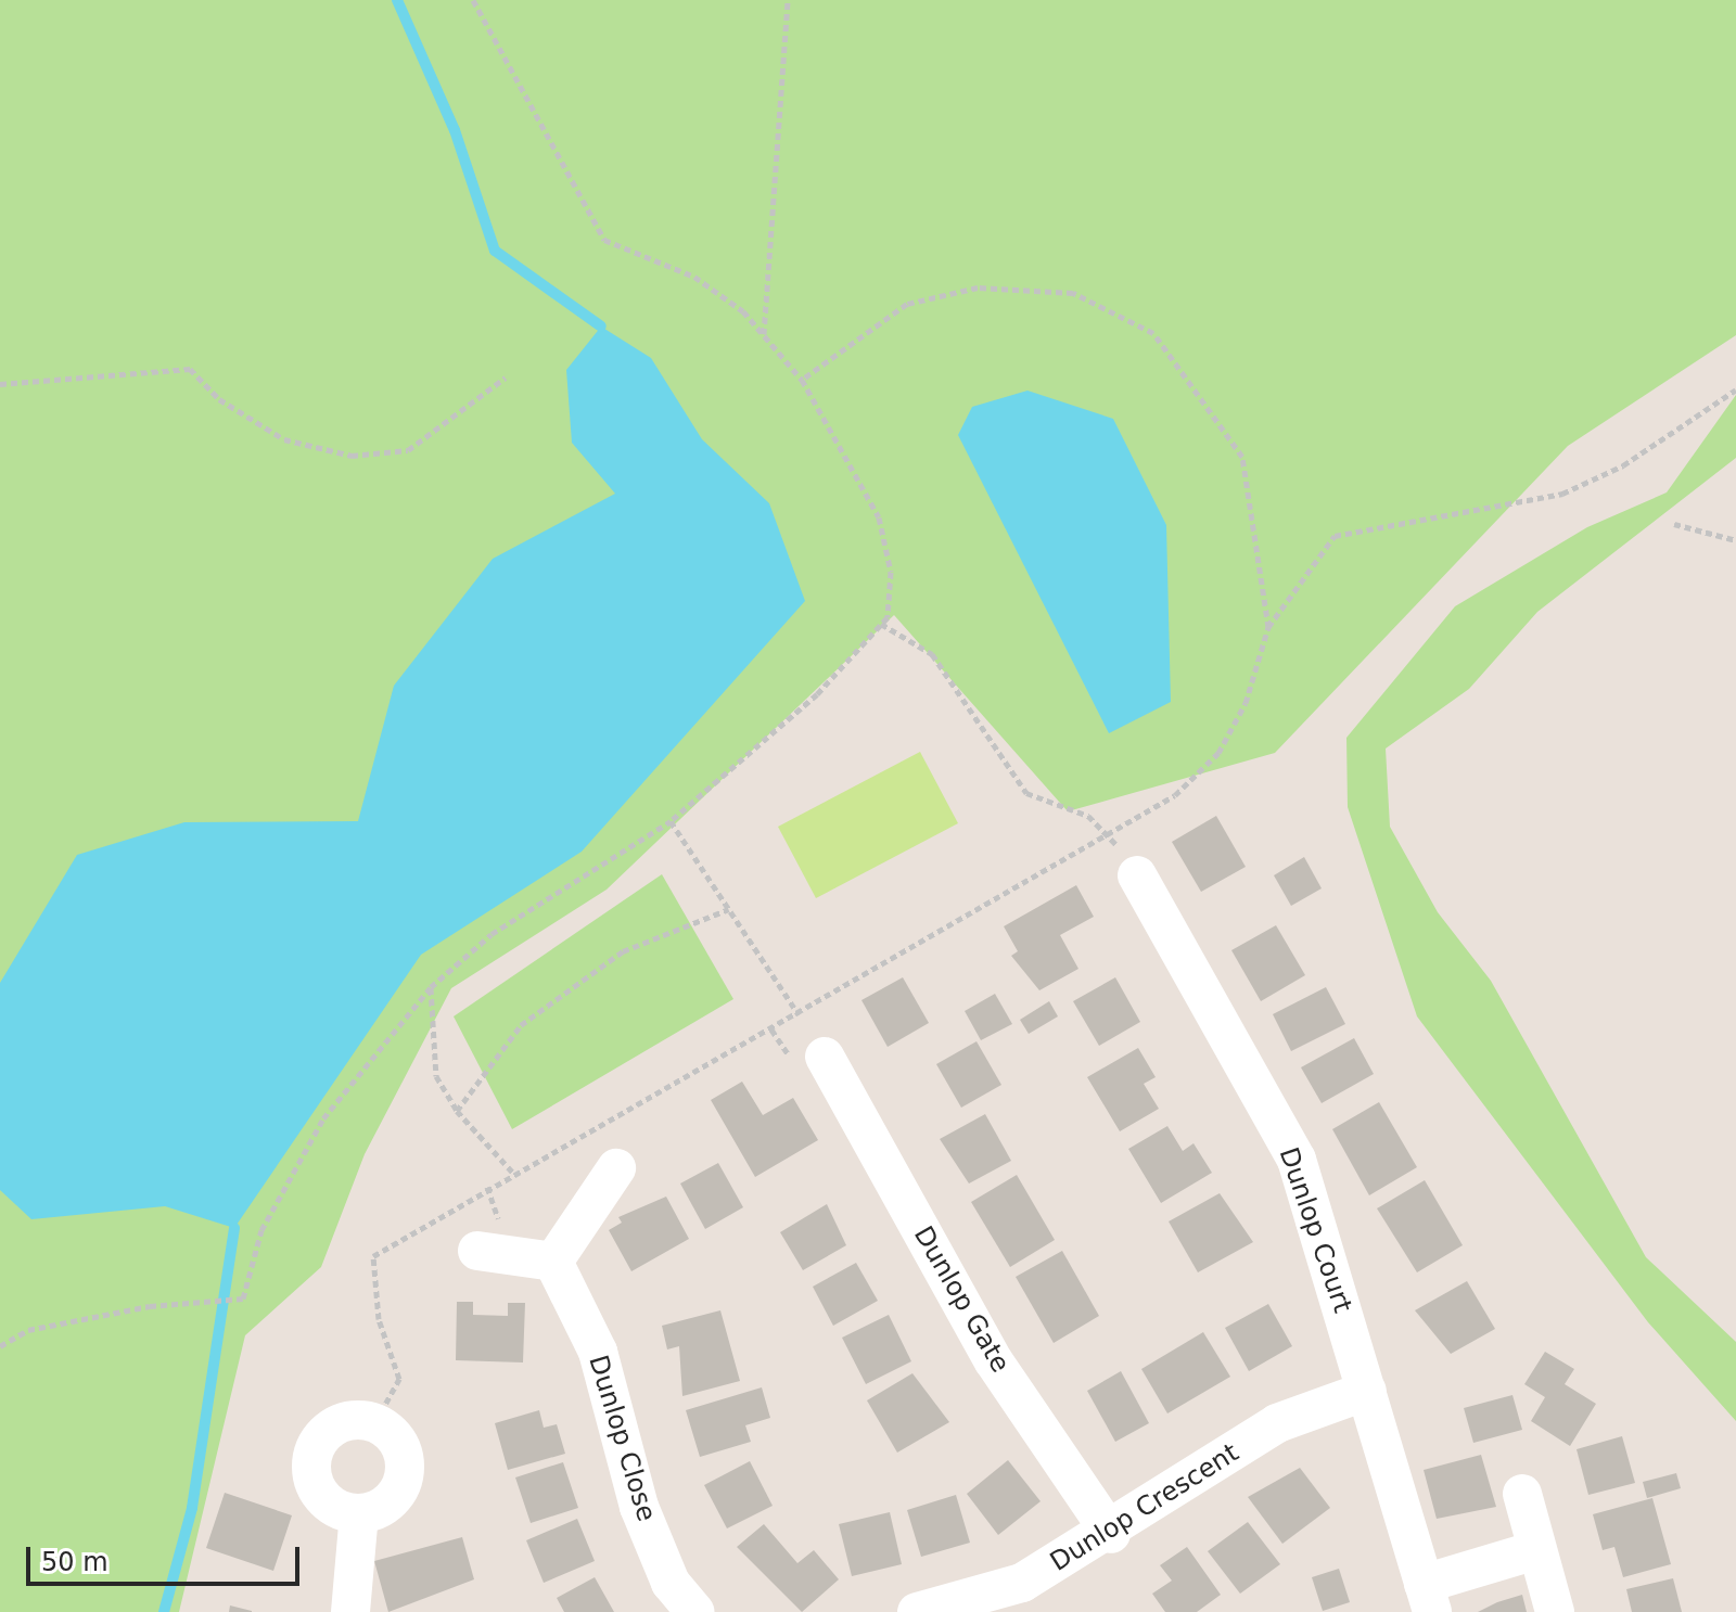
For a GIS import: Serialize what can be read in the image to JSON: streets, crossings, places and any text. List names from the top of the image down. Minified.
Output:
{"streets":{"street":["Dunlop Court","Dunlop Gate","Dunlop Close","Dunlop Crescent"]},"crossings":[["Dunlop Court","Dunlop Crescent"],["Dunlop Gate","Dunlop Crescent"]],"scale_bar":"50 m"}
